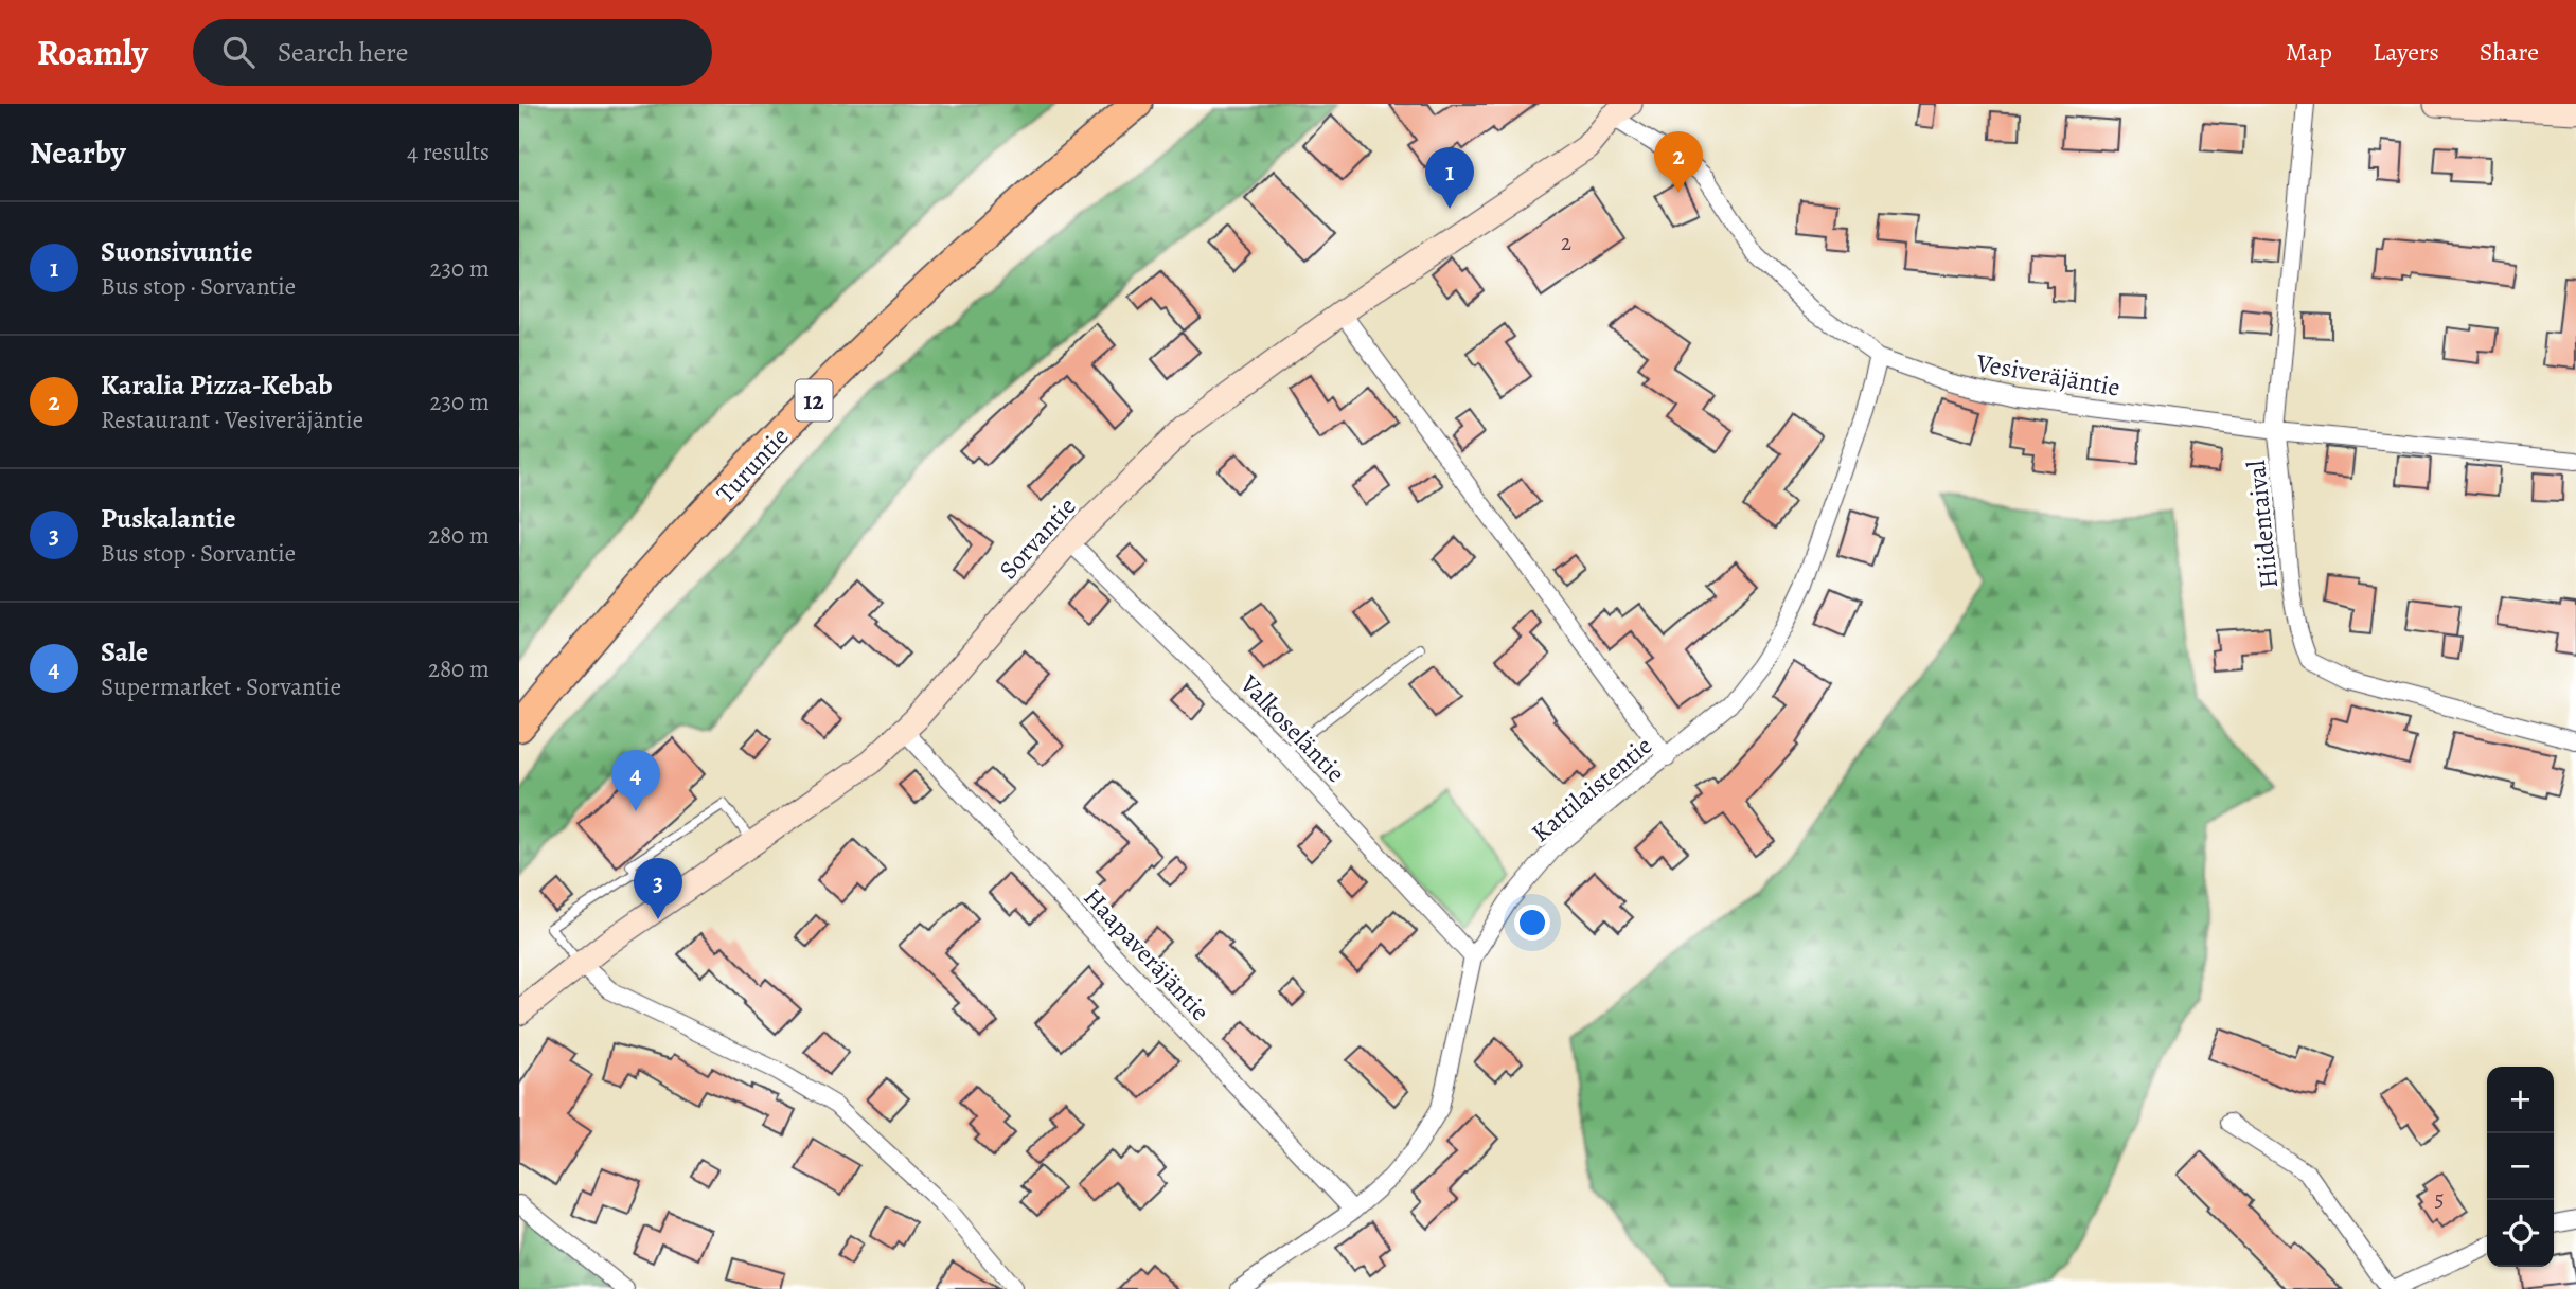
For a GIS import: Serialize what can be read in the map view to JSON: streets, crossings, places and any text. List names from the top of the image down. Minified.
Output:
{"streets":{"highway":["12","Turuntie"],"main road":["Sorvantie"],"street":["Vesiveräjäntie","Hiidentaival","Valkoseläntie","Kattilaistentie","Haapaveräjäntie"]},"crossings":[["Vesiveräjäntie","Hiidentaival"],["Vesiveräjäntie","Sorvantie"],["Vesiveräjäntie","Kattilaistentie"],["Sorvantie","Valkoseläntie"],["Sorvantie","Haapaveräjäntie"],["Valkoseläntie","Kattilaistentie"],["Kattilaistentie","Haapaveräjäntie"]],"house_numbers":["2","5"],"page":{"header":"Roamly","search":"Search here","nav":["Map","Layers","Share"],"heading":["Nearby","4 results"],"pins":["2","1","4","3"],"list":[{"mark":"1","name":"Suonsivuntie","note":"Bus stop · Sorvantie","value":"230 m"},{"mark":"2","name":"Karalia Pizza-Kebab","note":"Restaurant · Vesiveräjäntie","value":"230 m"},{"mark":"3","name":"Puskalantie","note":"Bus stop · Sorvantie","value":"280 m"},{"mark":"4","name":"Sale","note":"Supermarket · Sorvantie","value":"280 m"}],"map_buttons":["+","−"]}}
